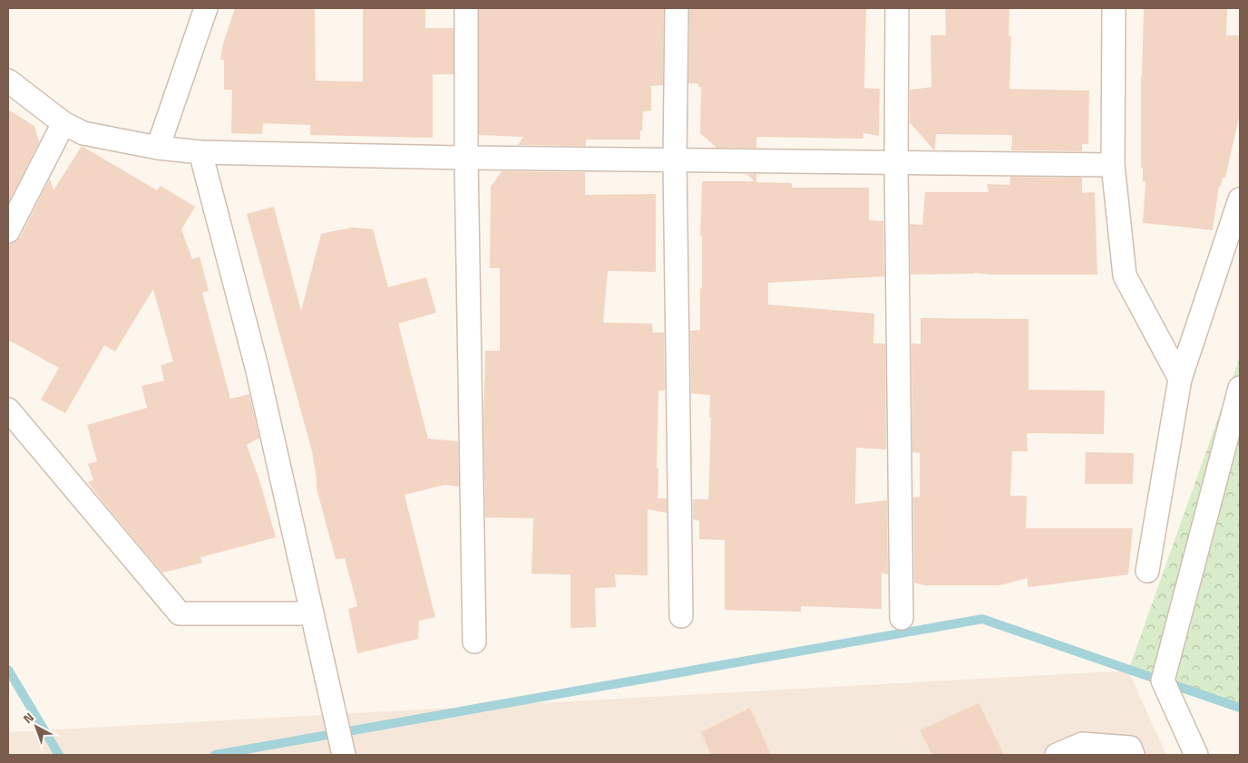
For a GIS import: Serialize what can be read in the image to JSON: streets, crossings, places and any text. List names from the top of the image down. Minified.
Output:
{"north":"top left"}
